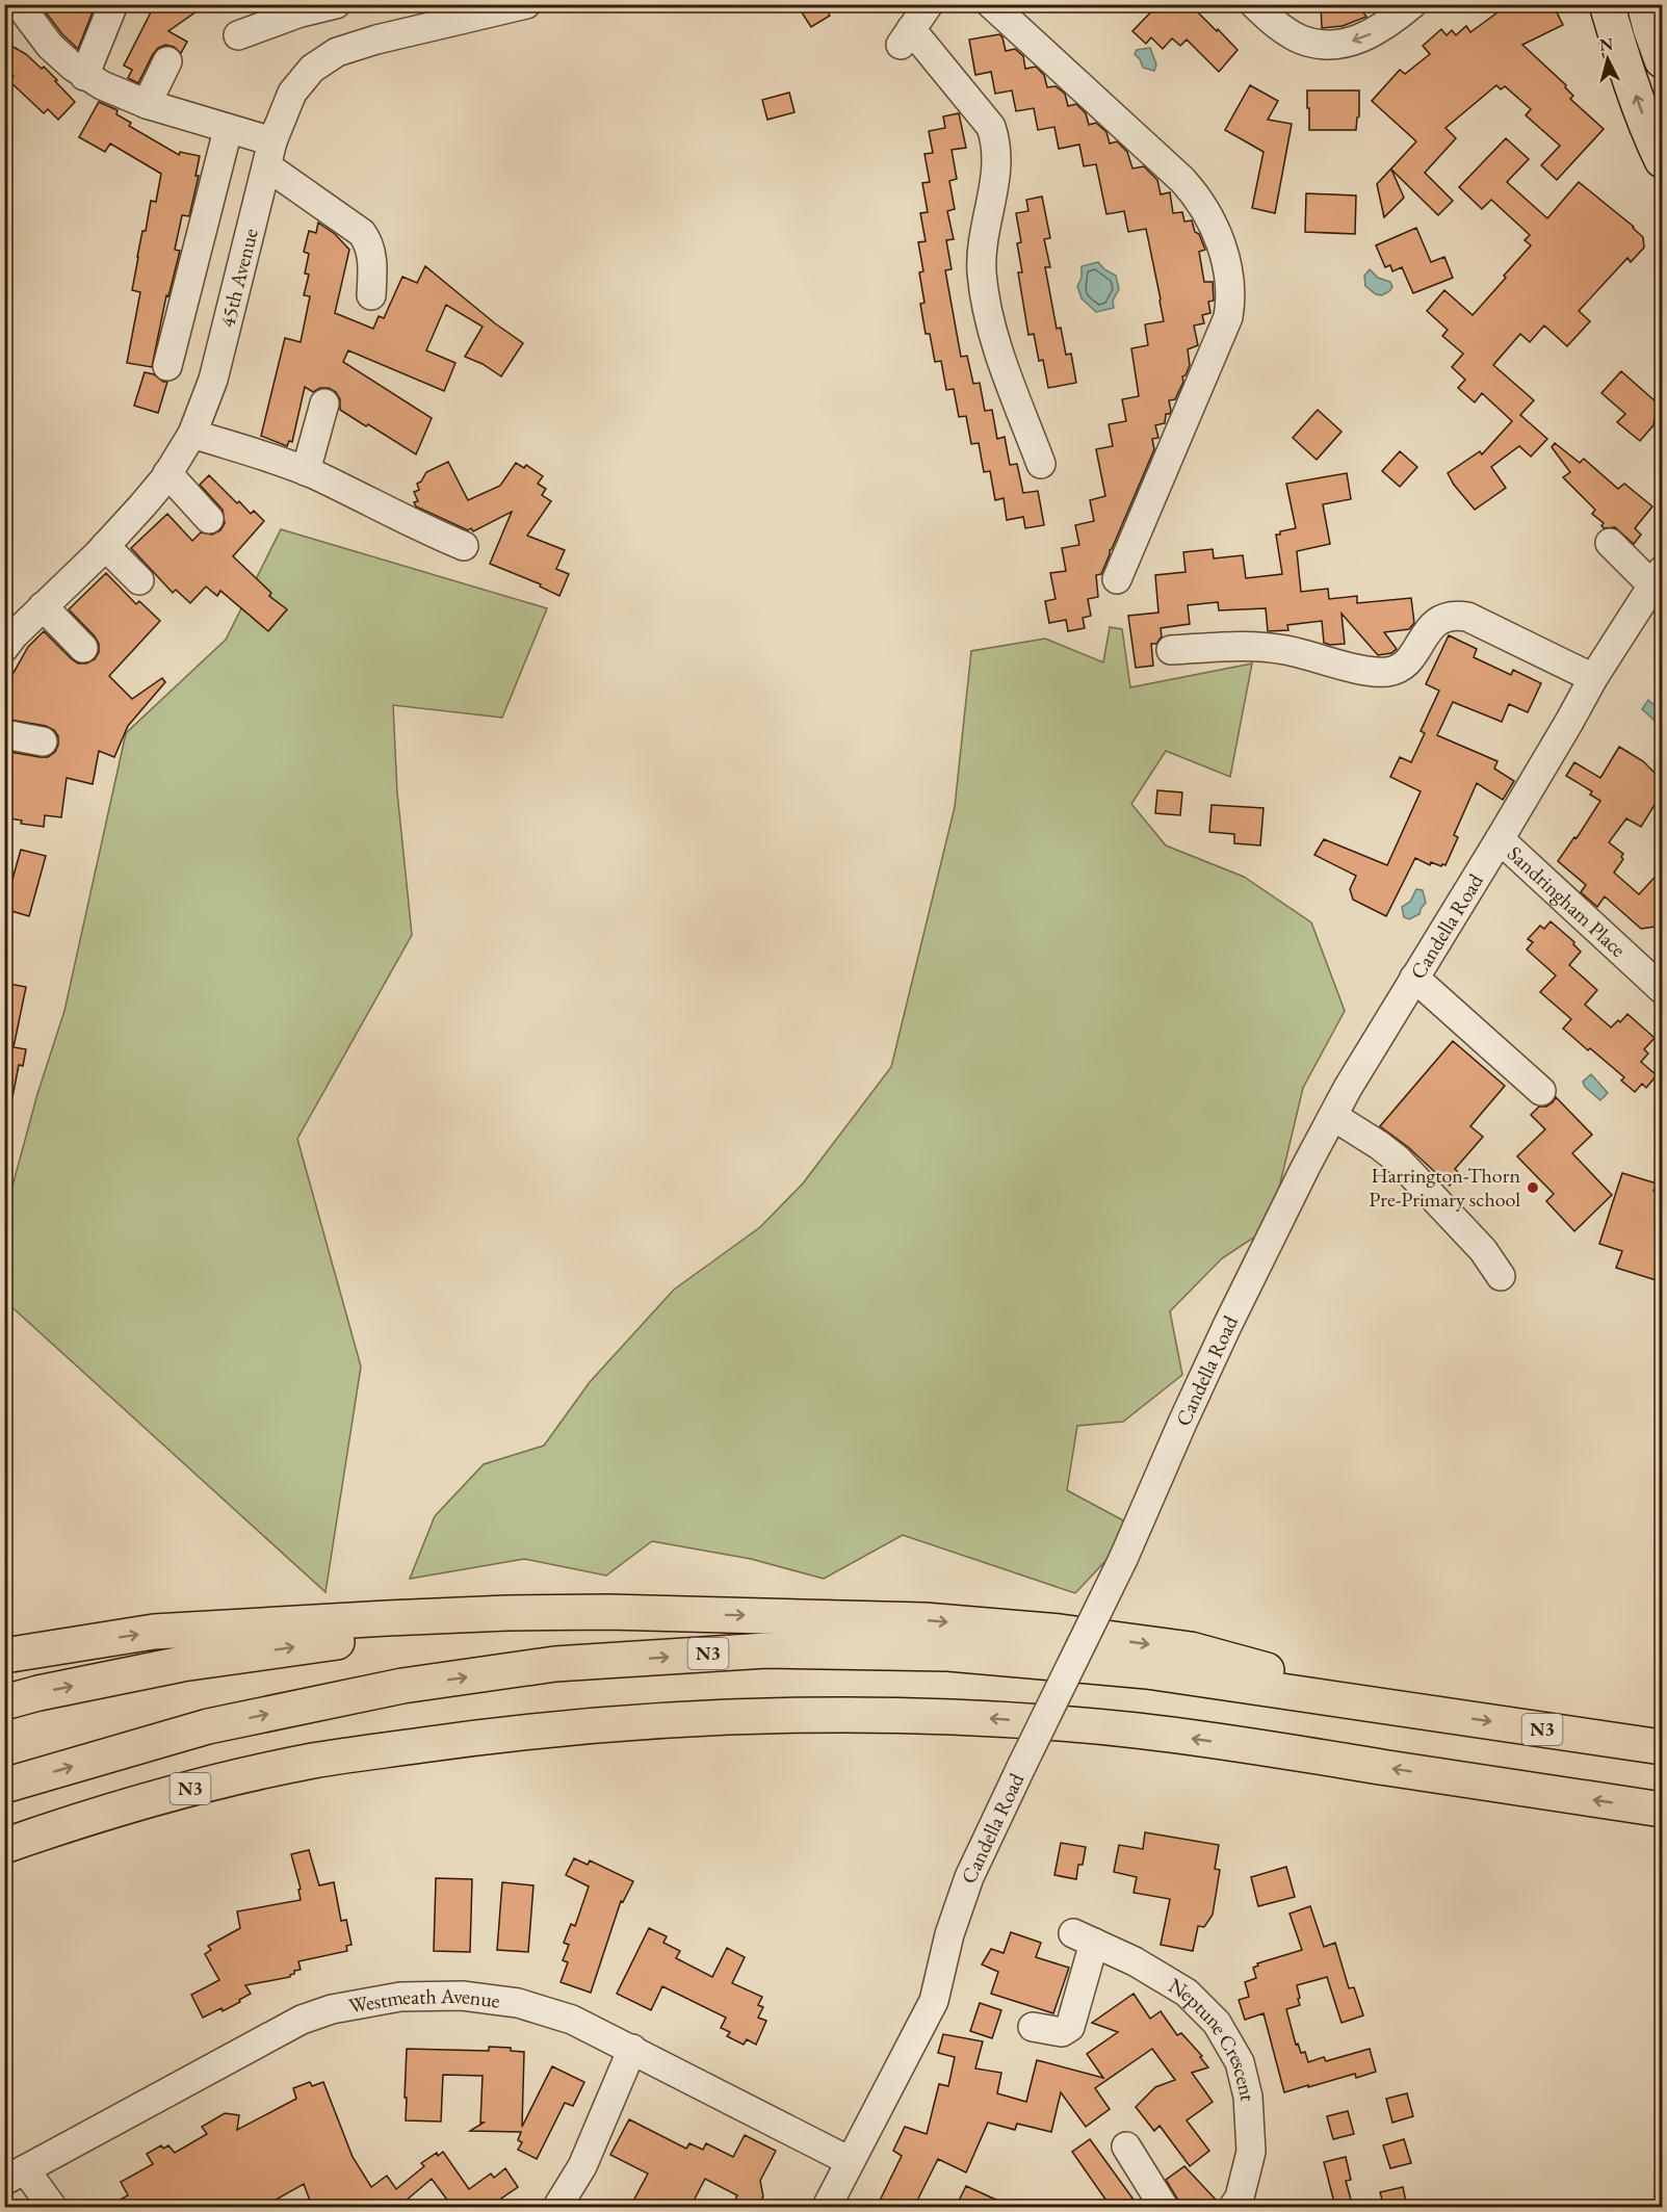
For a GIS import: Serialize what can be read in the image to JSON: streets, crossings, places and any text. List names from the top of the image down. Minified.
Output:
{"streets":{"main road":["N3"],"street":["45th Avenue","Sandringham Place","Candella Road","Westmeath Avenue","Neptune Crescent"]},"crossings":[["Sandringham Place","Candella Road"],["Candella Road","Westmeath Avenue"]],"places":["Harrington-Thorn Pre-Primary school"],"north":"top"}
